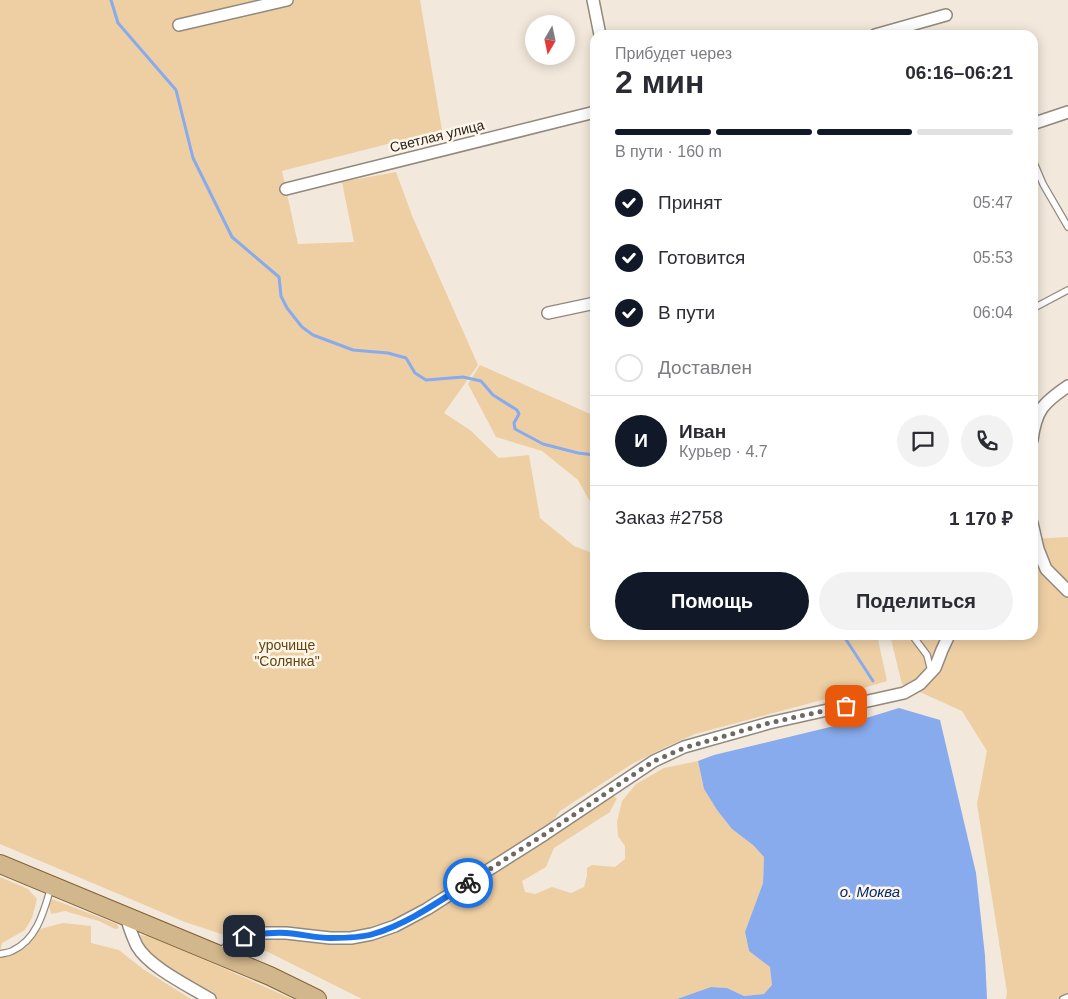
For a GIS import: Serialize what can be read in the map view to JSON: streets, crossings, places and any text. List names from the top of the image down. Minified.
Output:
{"streets":{"street":["Светлая улица"]},"water":["о. Моква"],"parks":["урочище \"Солянка\""],"north":"bottom","page":{"heading":["2 мин","Прибудет через","06:16–06:21"],"panel":["Иван","Курьер · 4.7","Заказ #2758","1 170 ₽"],"bar":"В пути · 160 m","list":[["Принят","05:47"],["Готовится","05:53"],["В пути","06:04"],"Доставлен"],"round":"И","buttons":["Помощь","Поделиться"]}}
